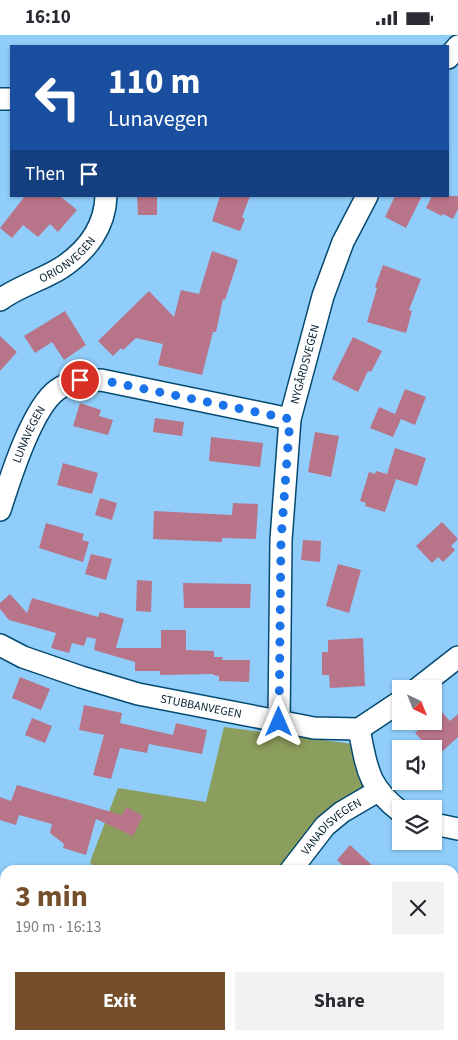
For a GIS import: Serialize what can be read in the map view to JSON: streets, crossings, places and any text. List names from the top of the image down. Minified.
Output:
{"streets":{"street":["ORIONVEGEN","NYGÅRDSVEGEN","LUNAVEGEN","STUBBANVEGEN","VANADISVEGEN"]},"crossings":[["NYGÅRDSVEGEN","LUNAVEGEN"],["NYGÅRDSVEGEN","STUBBANVEGEN"]],"north":"bottom right","page":{"status":"16:10","turn":["110 m","Lunavegen"],"then":"Then","heading":["3 min","190 m · 16:13"],"buttons":["Exit","Share"]}}
